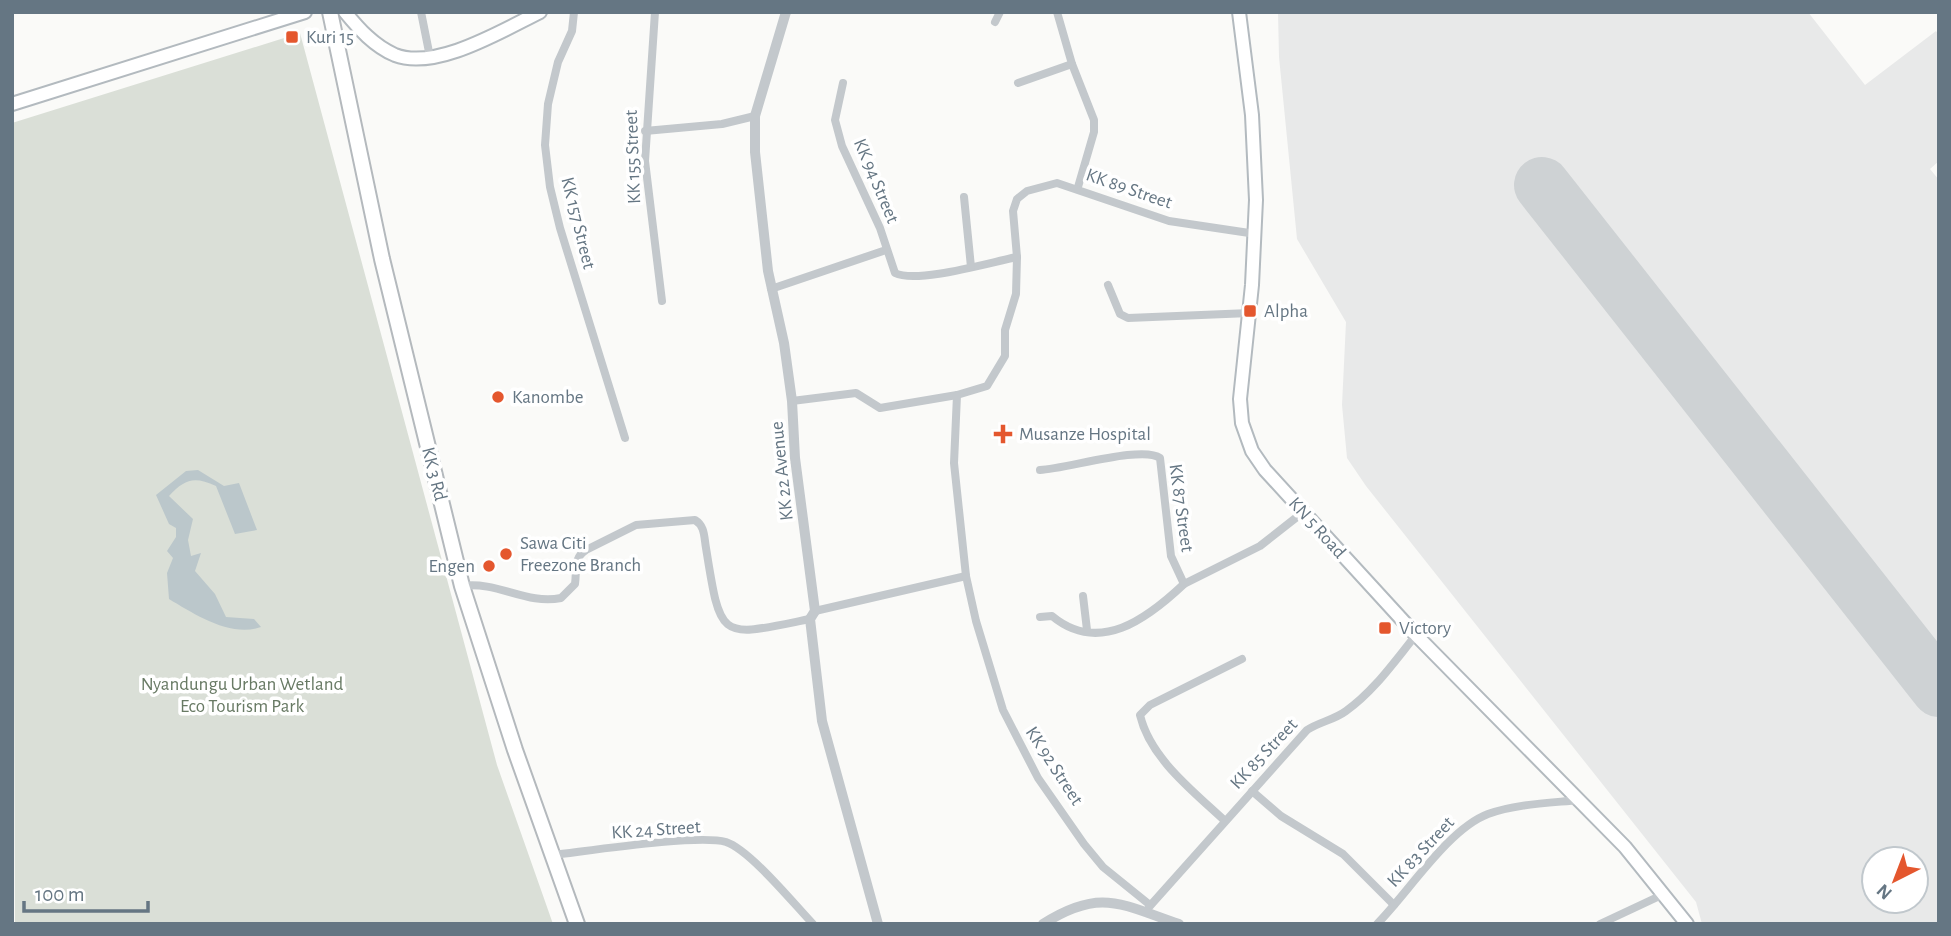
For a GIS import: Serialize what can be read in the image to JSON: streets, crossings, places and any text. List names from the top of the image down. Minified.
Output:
{"streets":{"highway":["KK 3 Rd"],"main road":["KN 5 Road"],"street":["KK 155 Street","KK 94 Street","KK 89 Street","KK 157 Street","KK 22 Avenue","KK 87 Street","KK 85 Street","KK 92 Street","KK 24 Street","KK 83 Street"]},"crossings":[["KK 94 Street","KK 89 Street"],["KK 94 Street","KK 22 Avenue"],["KK 89 Street","KN 5 Road"],["KK 89 Street","KK 92 Street"],["KK 3 Rd","KK 24 Street"],["KK 87 Street","KN 5 Road"],["KN 5 Road","KK 85 Street"],["KN 5 Road","KK 83 Street"],["KK 85 Street","KK 92 Street"]],"parks":["Nyandungu Urban Wetland Eco Tourism Park"],"places":{"transit":["Kuri 15","Alpha","Victory"],"other":["Kanombe","Sawa Citi Freezone Branch","Engen"],"health":["Musanze Hospital"]},"scale_bar":"100 m","north":"bottom left"}
